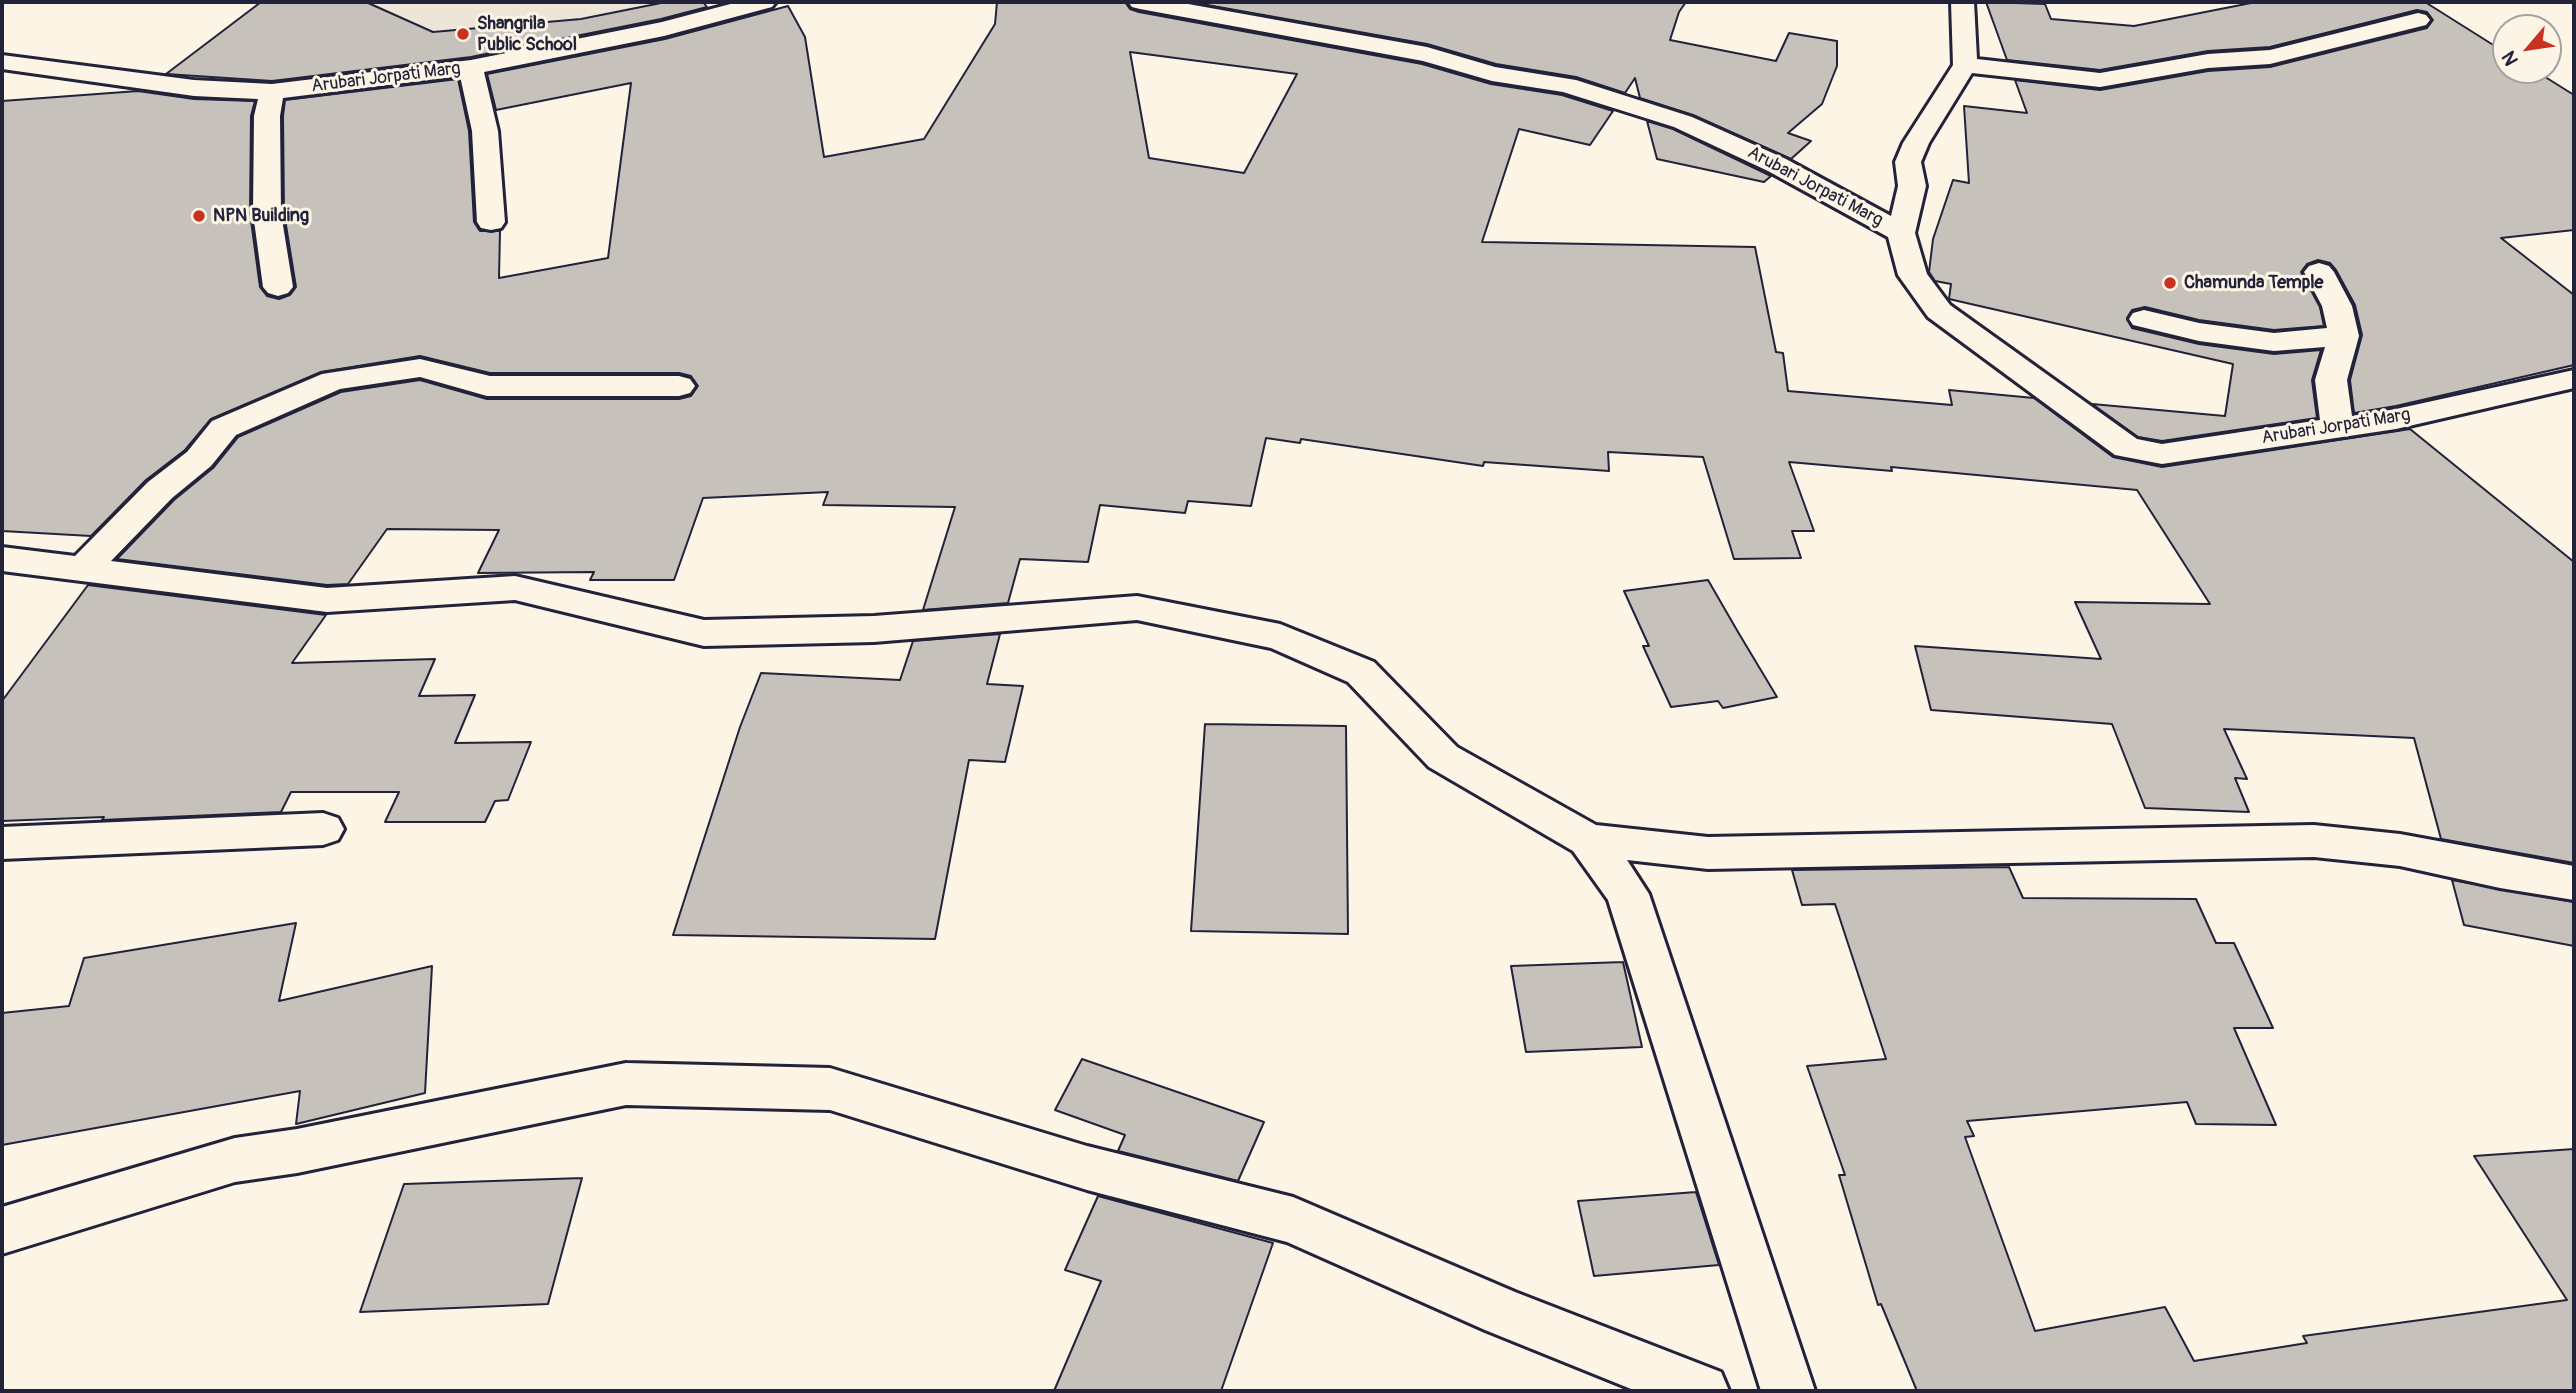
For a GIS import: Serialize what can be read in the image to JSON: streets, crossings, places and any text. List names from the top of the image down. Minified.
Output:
{"streets":{"street":["Arubari Jorpati Marg"]},"places":["Shangrila Public School","NPN Building","Chamunda Temple"],"north":"bottom left"}
